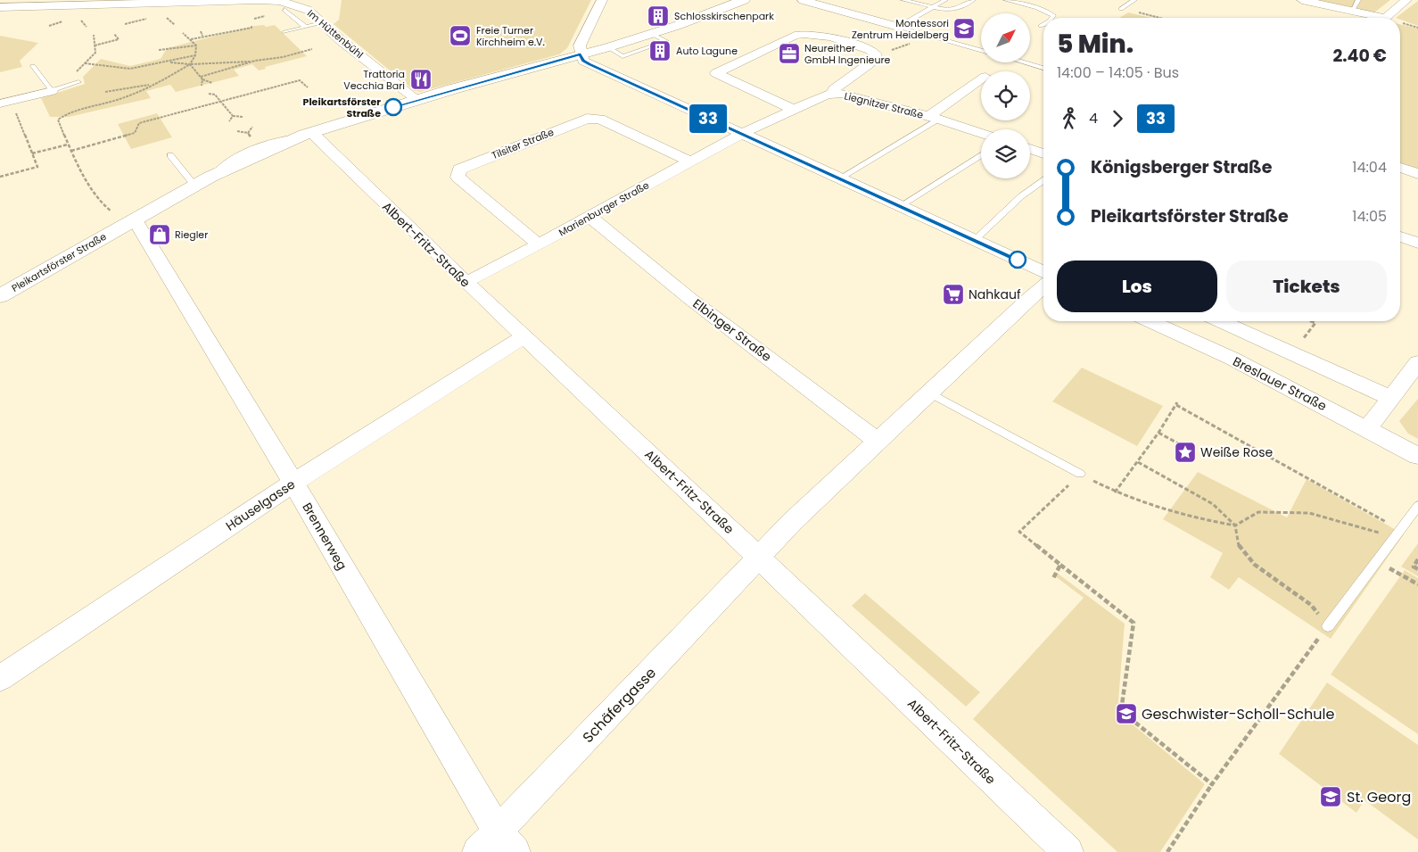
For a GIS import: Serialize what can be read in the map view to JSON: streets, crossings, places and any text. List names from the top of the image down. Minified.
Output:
{"streets":{"street":["Im Hüttenbühl","Liegnitzer Straße","Tilsiter Straße","Marienburger Straße","Albert-Fritz-Straße","Pleikartsförster Straße","Elbinger Straße","Breslauer Straße","Häuselgasse","Brennerweg","Schäfergasse"]},"crossings":[["Im Hüttenbühl","Pleikartsförster Straße"],["Liegnitzer Straße","Marienburger Straße"],["Tilsiter Straße","Marienburger Straße"],["Marienburger Straße","Albert-Fritz-Straße"],["Marienburger Straße","Elbinger Straße"],["Albert-Fritz-Straße","Pleikartsförster Straße"],["Albert-Fritz-Straße","Häuselgasse"],["Albert-Fritz-Straße","Schäfergasse"],["Pleikartsförster Straße","Brennerweg"],["Elbinger Straße","Schäfergasse"],["Häuselgasse","Brennerweg"],["Brennerweg","Schäfergasse"]],"places":{"building":["Schlosskirschenpark","Auto Lagune"],"school or university":["Montessori Zentrum Heidelberg","Geschwister-Scholl-Schule","St. Georg"],"sports":["Freie Turner Kirchheim e.V."],"office":["Neureither GmbH Ingenieure"],"restaurant":["Trattoria Vecchia Bari"],"other":["Pleikartsförster Straße"],"shop":["Riegler"],"supermarket":["Nahkauf"],"place":["Weiße Rose"]},"lines":["bus line 33"],"north":"top right","page":{"on_map":"33","heading":["5 Min.","14:00 – 14:05 · Bus","2.40 €"],"legs":["4","33"],"list":[{"name":"Königsberger Straße","value":"14:04"},{"name":"Pleikartsförster Straße","value":"14:05"}],"buttons":["Los","Tickets"]}}
